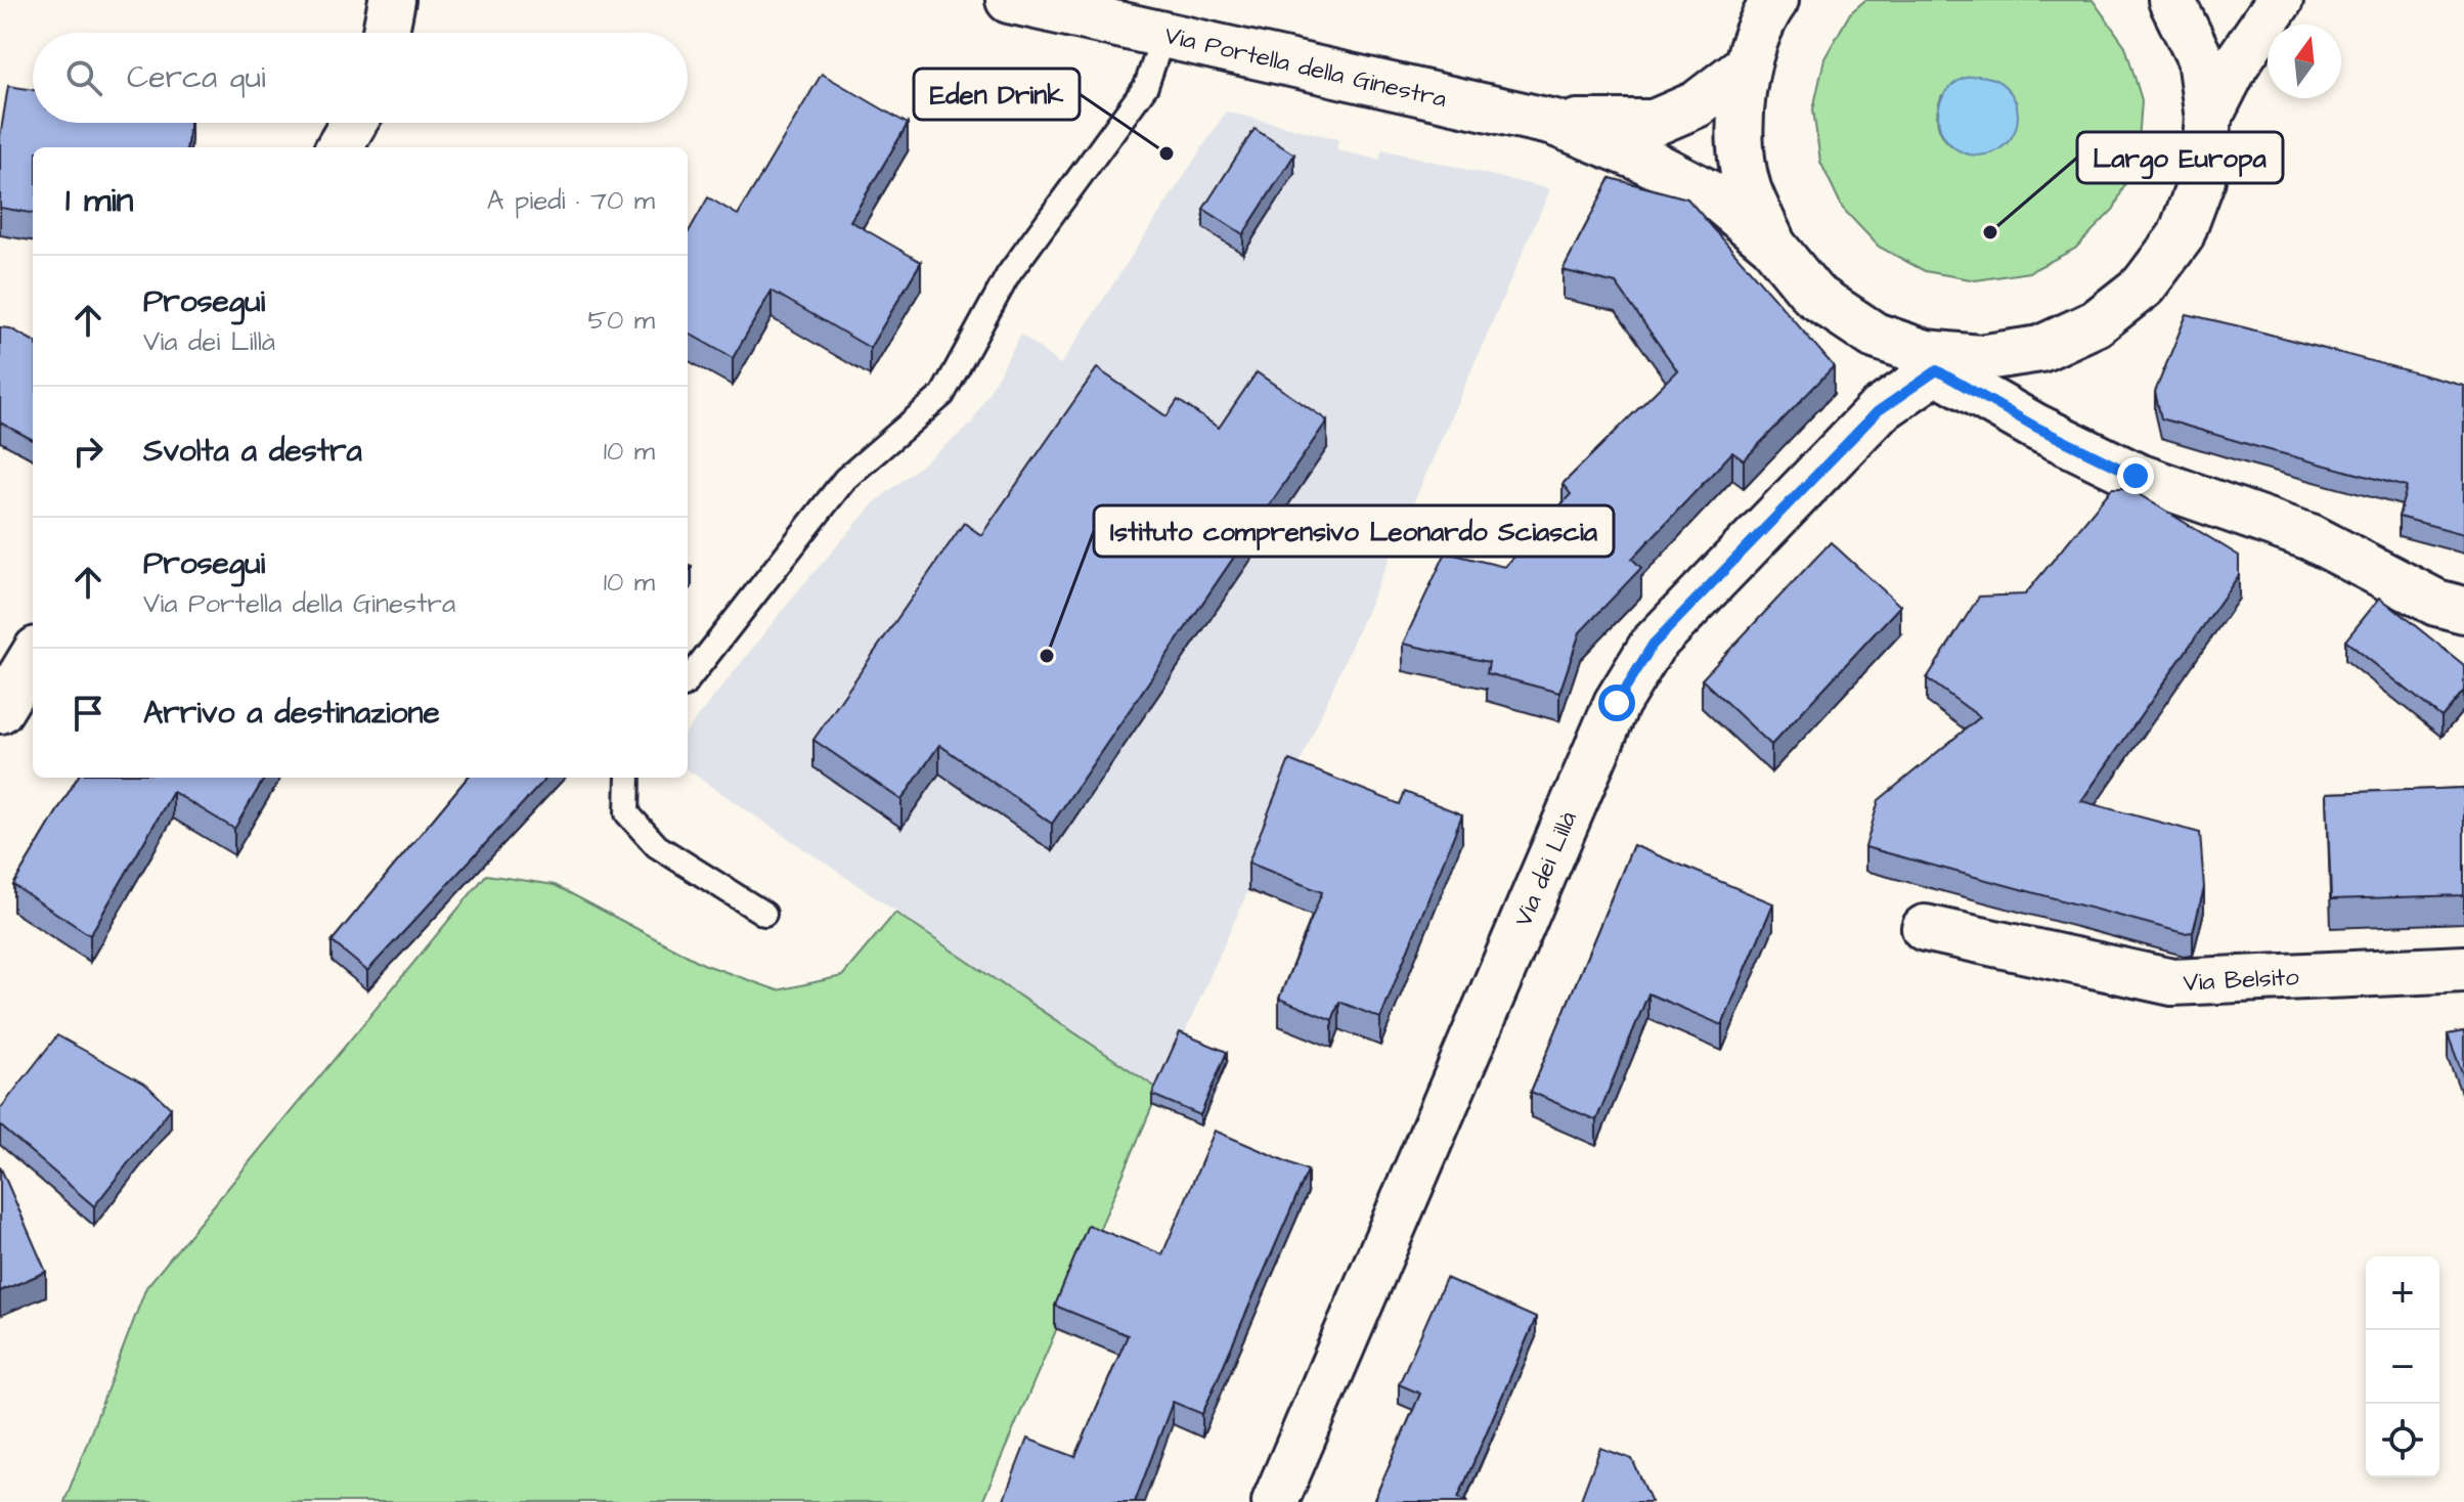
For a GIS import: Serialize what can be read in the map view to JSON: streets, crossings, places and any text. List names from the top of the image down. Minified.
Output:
{"streets":{"street":["Via Portella della Ginestra","Via dei Lillà","Via Belsito"]},"places":["Eden Drink","Largo Europa","Istituto comprensivo Leonardo Sciascia"],"north":"top","page":{"search":"Cerca qui","heading":["1 min","A piedi · 70 m"],"list":[["Prosegui","Via dei Lillà","50 m"],["Svolta a destra","10 m"],["Prosegui","Via Portella della Ginestra","10 m"],"Arrivo a destinazione"],"map_buttons":["+","−"]}}
